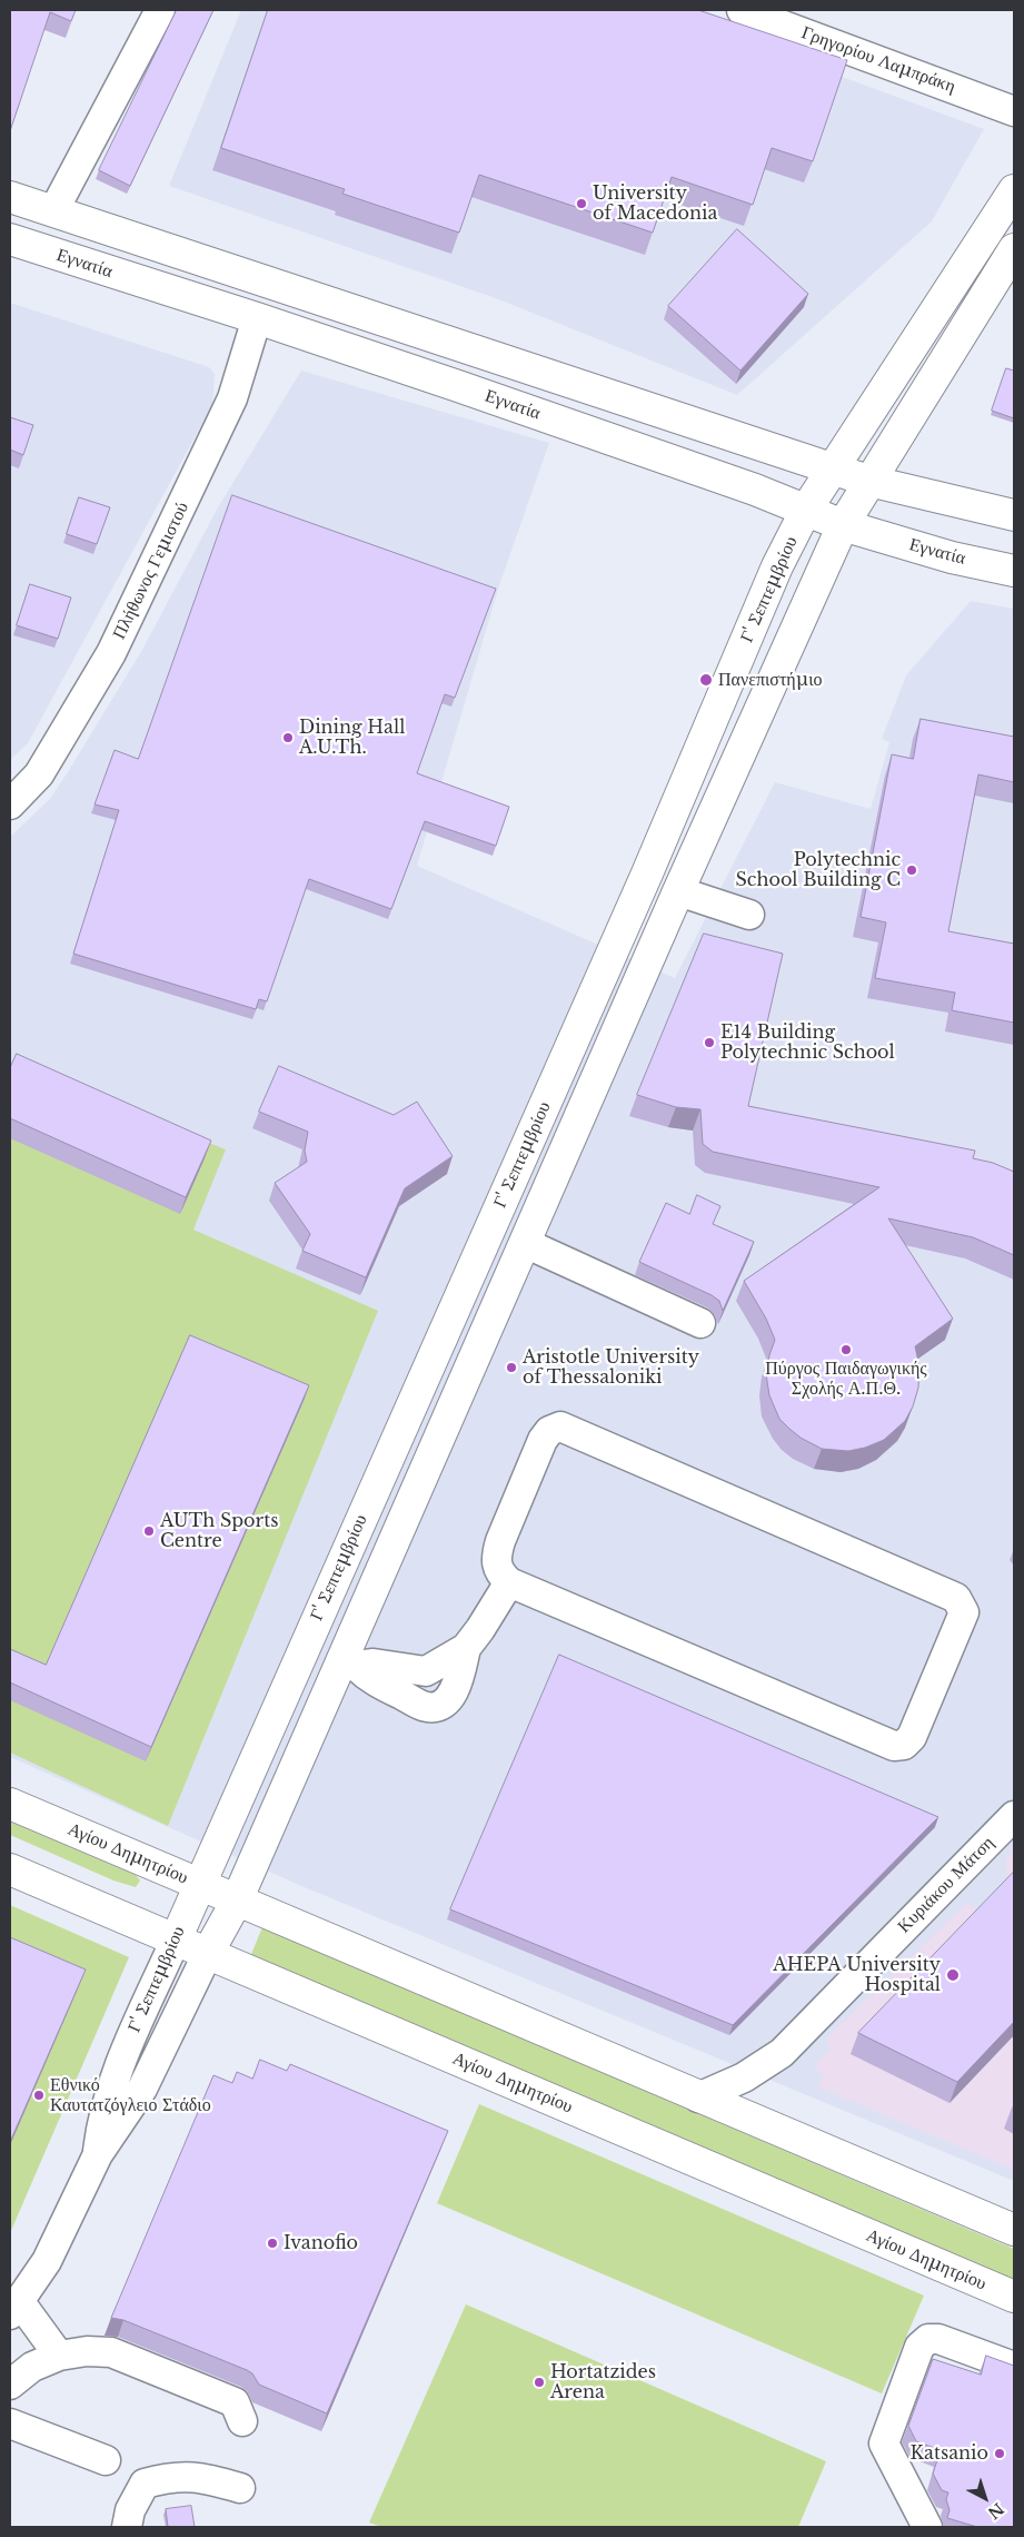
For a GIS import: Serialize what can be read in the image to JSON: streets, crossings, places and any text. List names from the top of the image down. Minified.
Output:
{"streets":{"main road":["Εγνατία","Γ' Σεπτεμβρίου","Αγίου Δημητρίου"],"street":["Γρηγορίου Λαμπράκη","Πλήθωνος Γεμιστού","Κυριάκου Μάτση"]},"crossings":[["Εγνατία","Πλήθωνος Γεμιστού"],["Εγνατία","Γ' Σεπτεμβρίου"],["Γ' Σεπτεμβρίου","Αγίου Δημητρίου"],["Αγίου Δημητρίου","Κυριάκου Μάτση"]],"places":["University of Macedonia","Πανεπιστήμιο","Dining Hall A.U.Th.","Polytechnic School Building C","E14 Building Polytechnic School","Πύργος Παιδαγωγικής Σχολής Α.Π.Θ.","Aristotle University of Thessaloniki","AUTh Sports Centre","AHEPA University Hospital","Εθνικό Καυτατζόγλειο Στάδιο","Ivanofio","Hortatzides Arena","Katsanio"],"north":"bottom right"}
